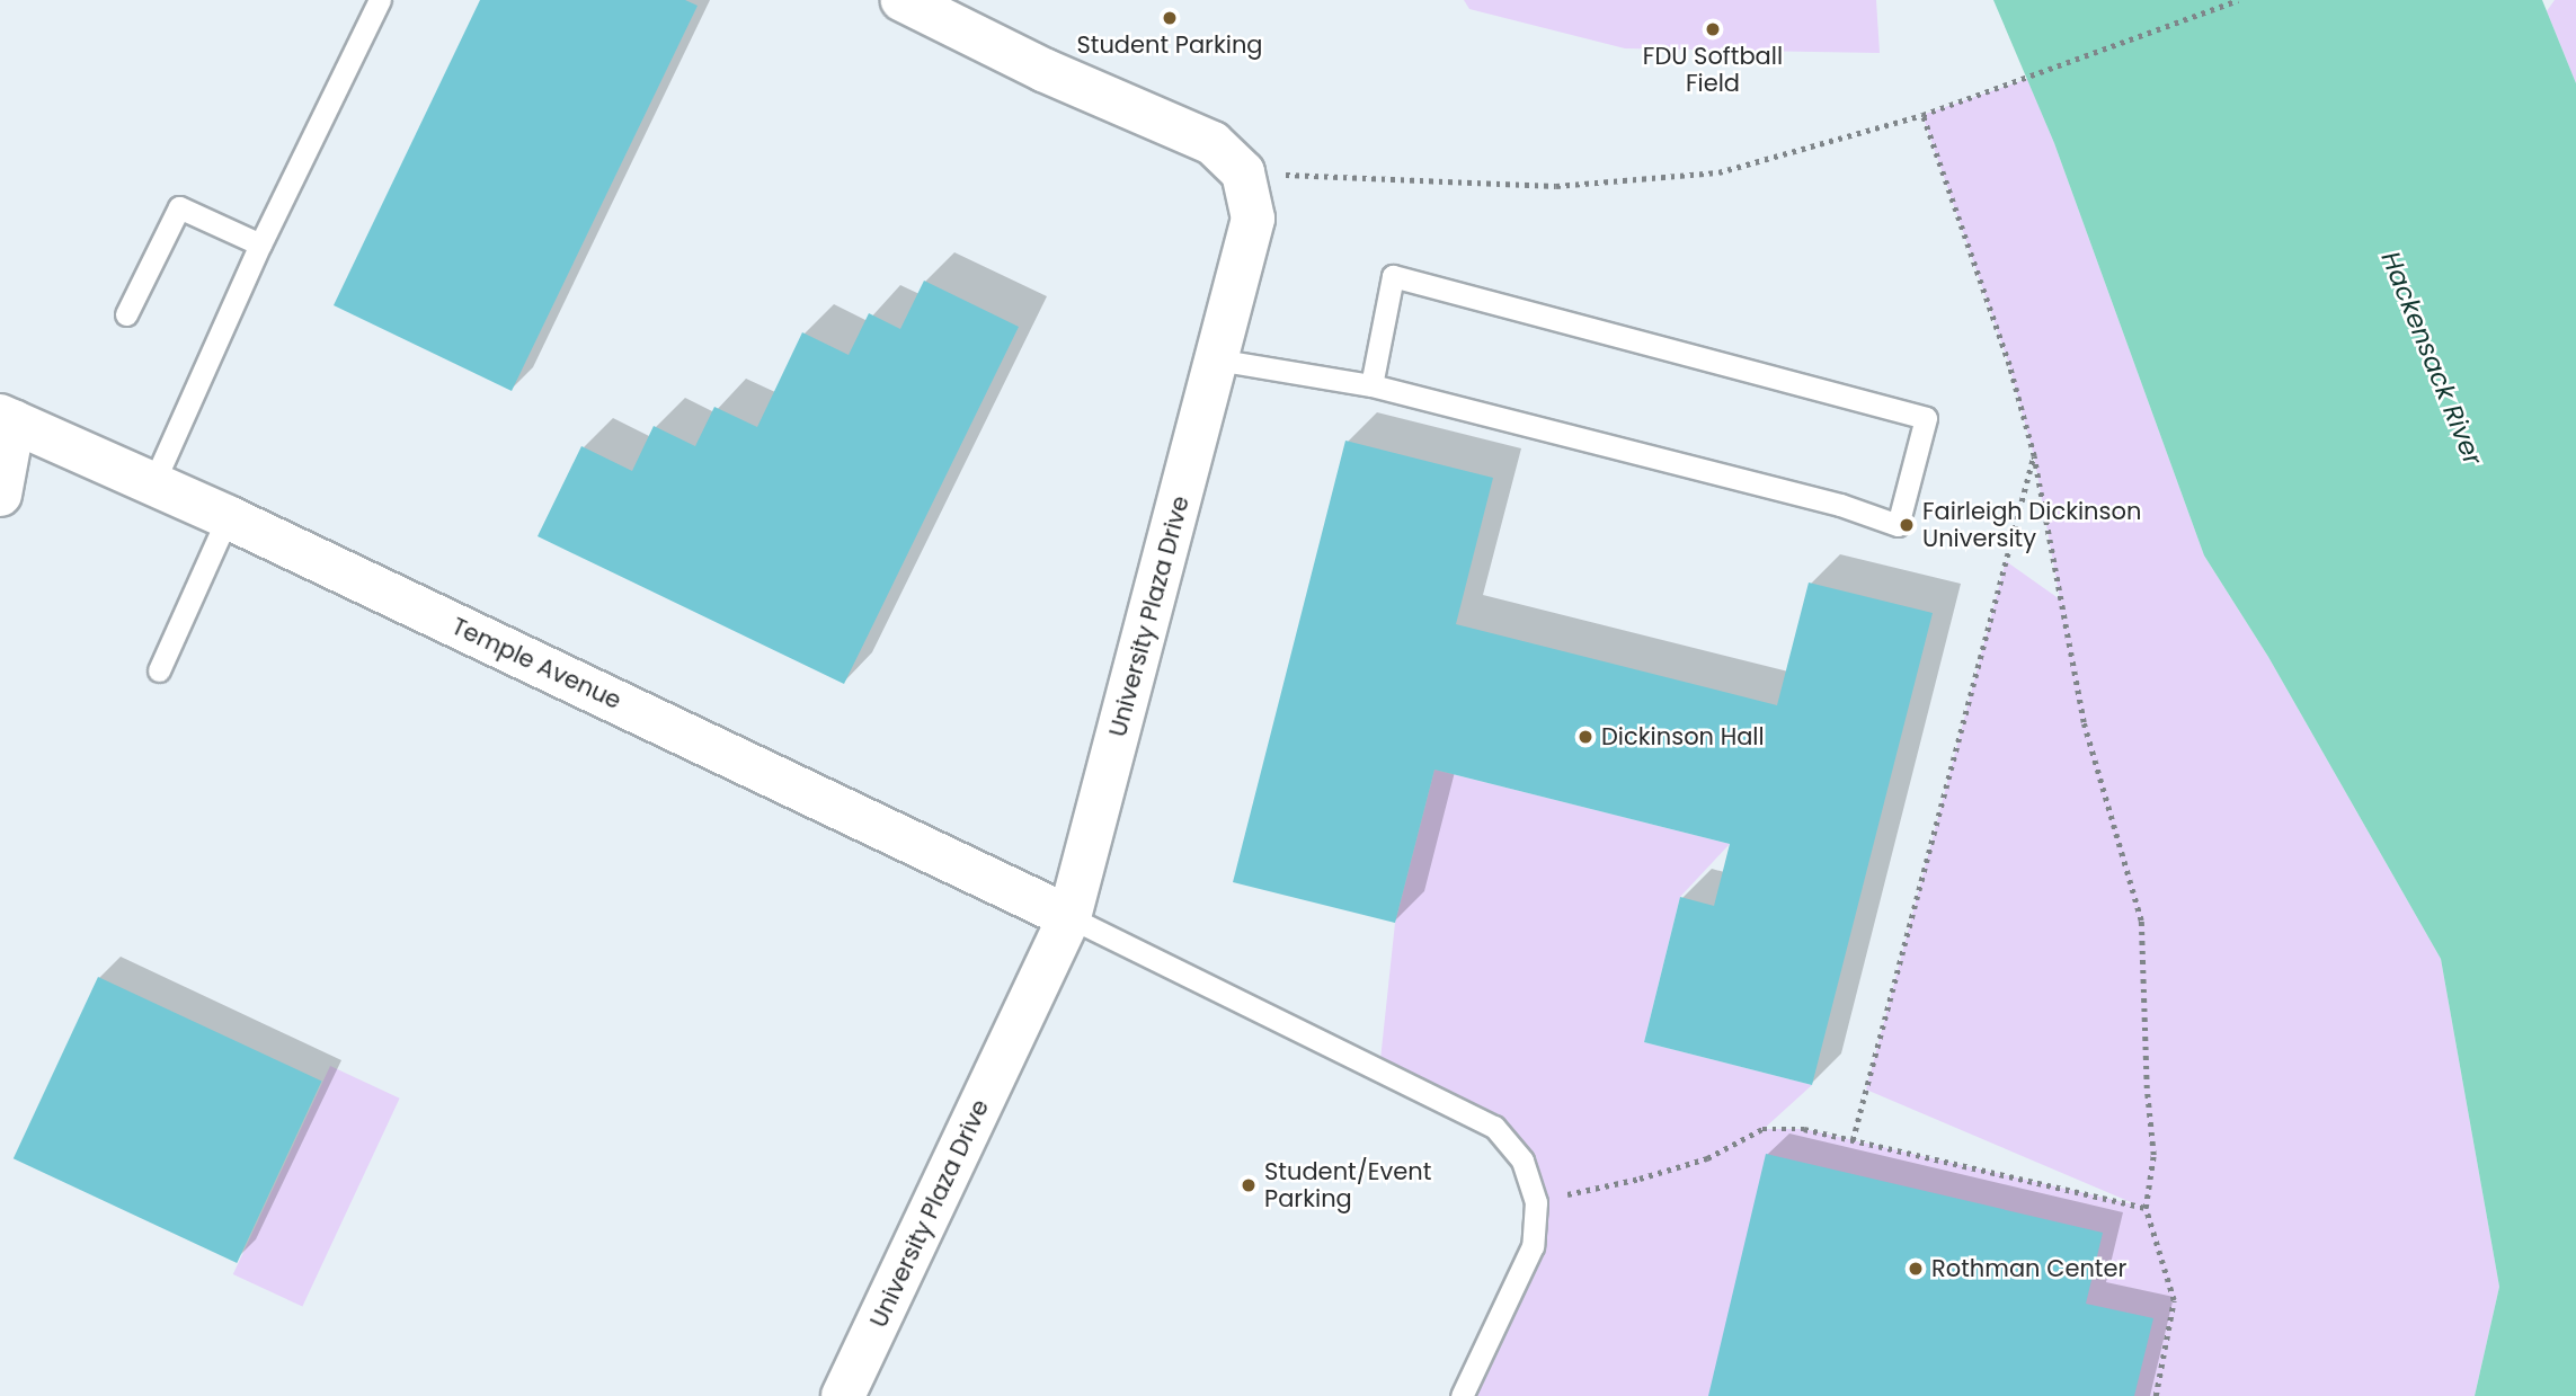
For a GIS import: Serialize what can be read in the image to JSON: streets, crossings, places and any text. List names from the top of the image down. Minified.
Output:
{"streets":{"street":["University Plaza Drive","Temple Avenue"]},"crossings":[["University Plaza Drive","Temple Avenue"]],"water":["Hackensack River"],"places":["Student Parking","FDU Softball Field","Fairleigh Dickinson University","Dickinson Hall","Student/Event Parking","Rothman Center"]}
